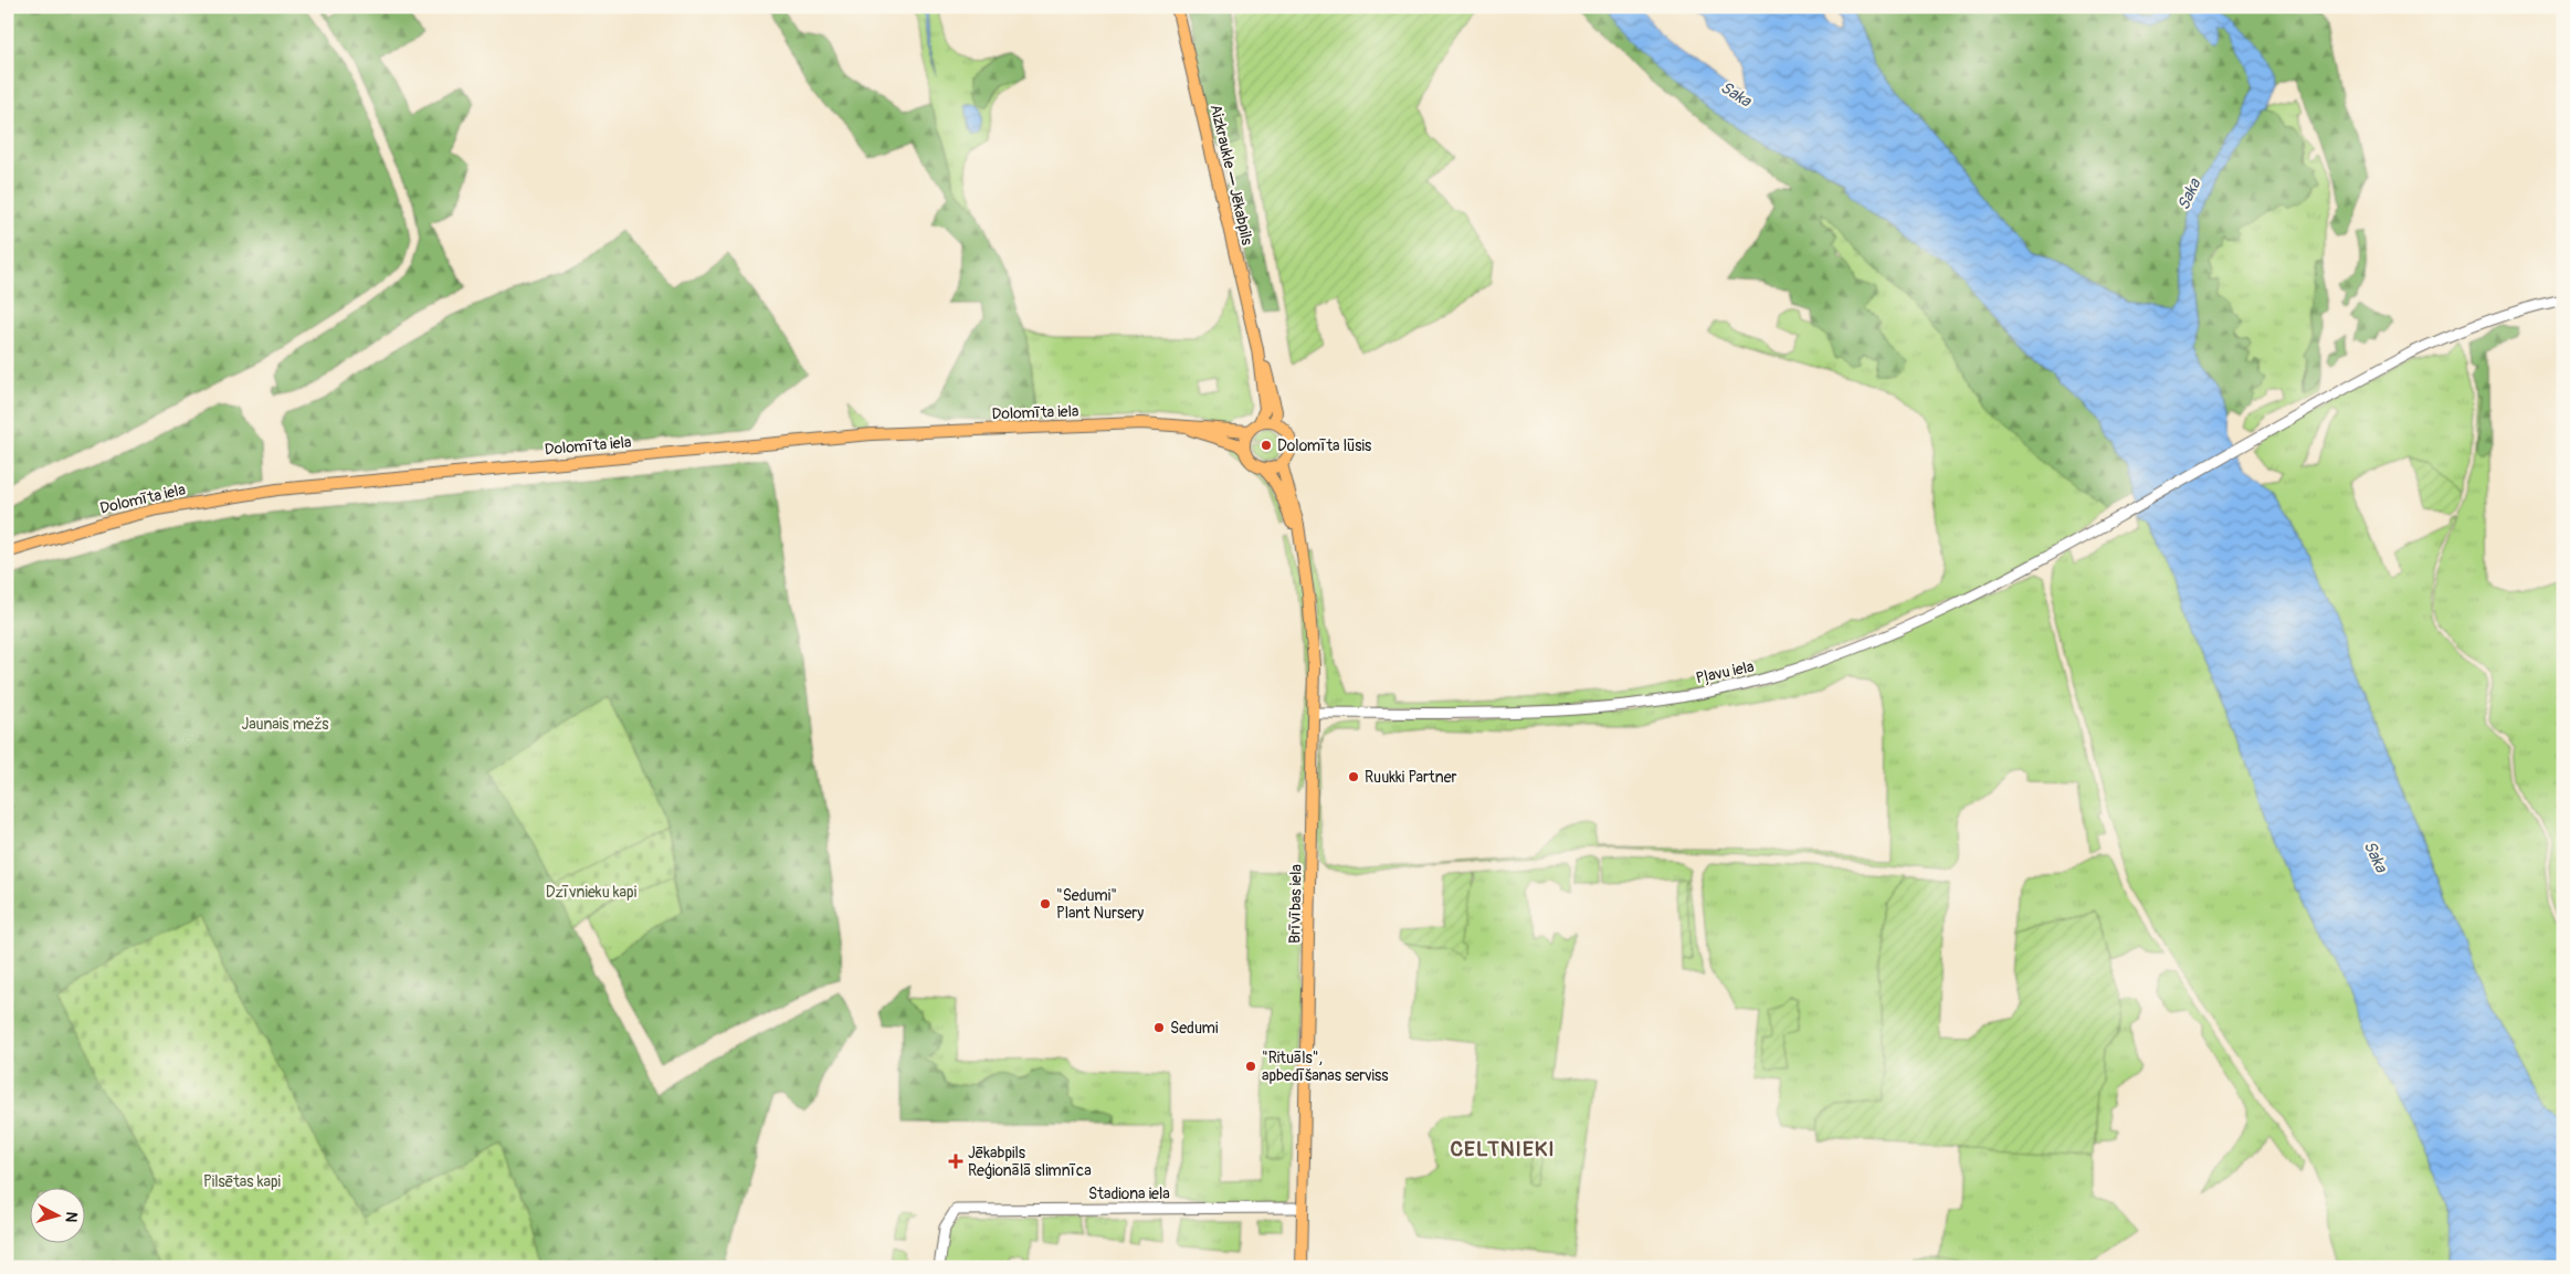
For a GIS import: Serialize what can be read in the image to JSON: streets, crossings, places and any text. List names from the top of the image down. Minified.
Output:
{"streets":{"main road":["Aizkraukle — Jēkabpils","Dolomīta iela","Brīvības iela"],"street":["Pļavu iela","Stadiona iela"]},"crossings":[["Aizkraukle — Jēkabpils","Dolomīta iela"],["Aizkraukle — Jēkabpils","Brīvības iela"],["Dolomīta iela","Brīvības iela"],["Pļavu iela","Brīvības iela"],["Brīvības iela","Stadiona iela"]],"districts":["CELTNIEKI"],"water":["Saka"],"parks":["Jaunais mežs","Dzīvnieku kapi","Pilsētas kapi"],"places":{"other":["Dolomīta lūsis","Ruukki Partner","\"Sedumi\" Plant Nursery","Sedumi","\"Rituāls\", apbedīšanas serviss"],"health":["Jēkabpils Reģionālā slimnīca"]},"north":"right"}
